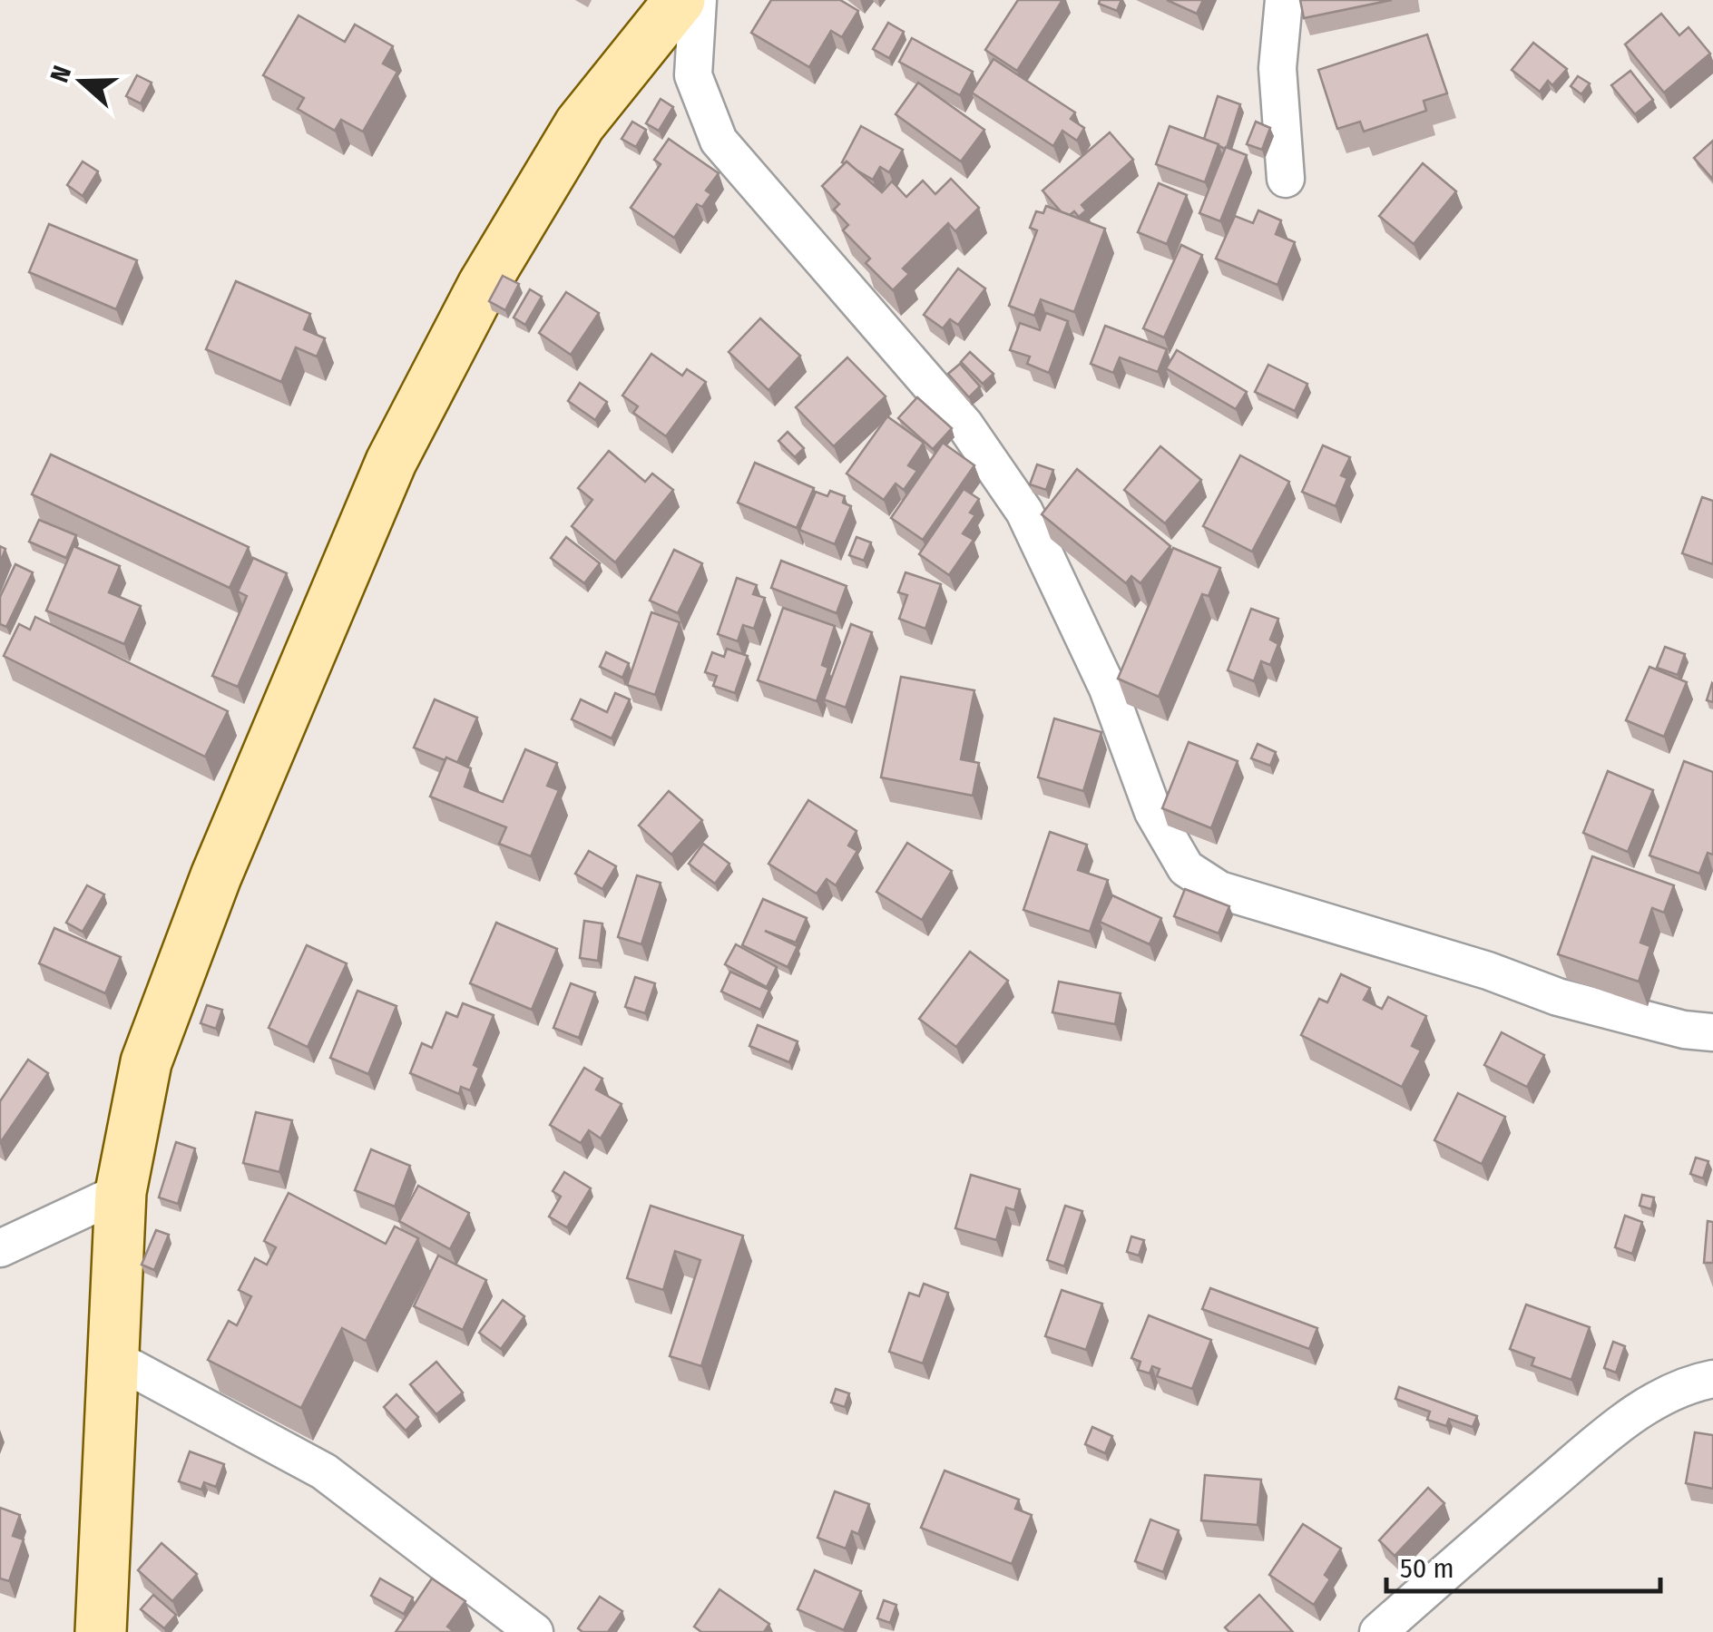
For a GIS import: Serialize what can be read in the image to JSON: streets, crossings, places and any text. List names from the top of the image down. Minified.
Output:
{"scale_bar":"50 m","north":"left"}
